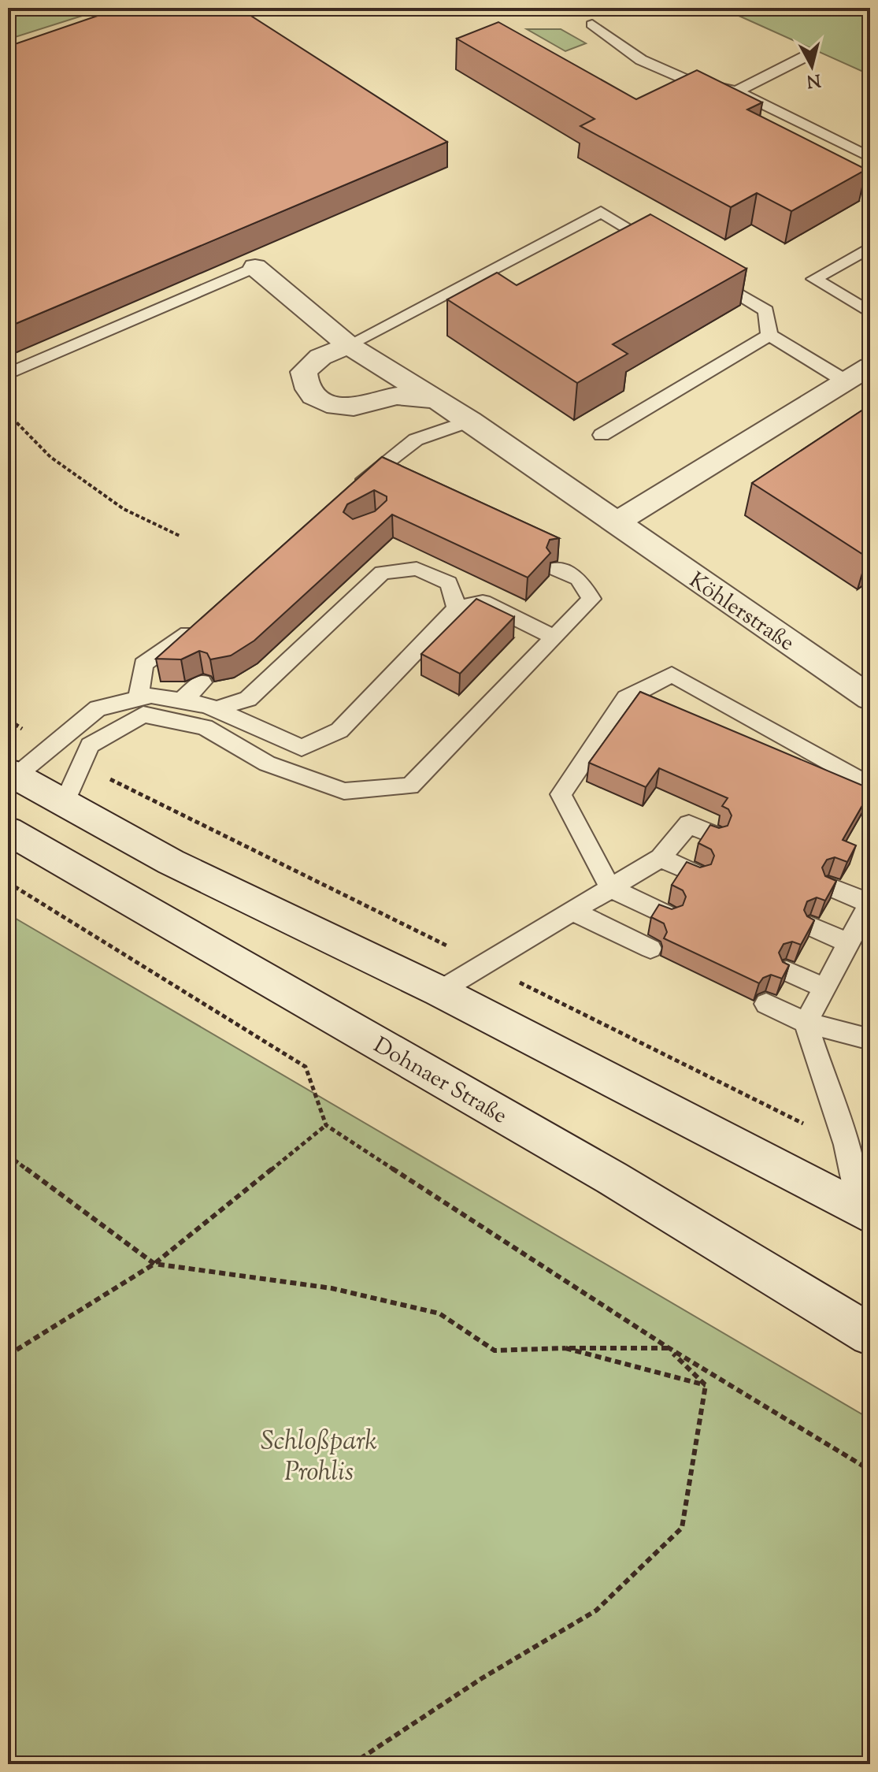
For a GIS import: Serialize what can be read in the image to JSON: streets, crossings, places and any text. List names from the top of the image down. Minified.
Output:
{"streets":{"street":["Köhlerstraße","Dohnaer Straße"]},"parks":["Schloßpark Prohlis"],"north":"bottom"}
